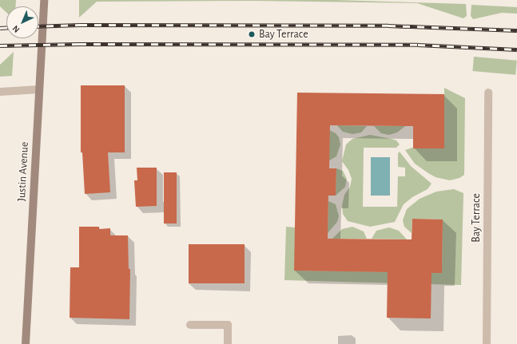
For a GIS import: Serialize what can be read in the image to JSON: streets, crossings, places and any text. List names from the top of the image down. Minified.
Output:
{"streets":{"street":["Justin Avenue","Bay Terrace"]},"places":["Bay Terrace"],"north":"bottom left"}
